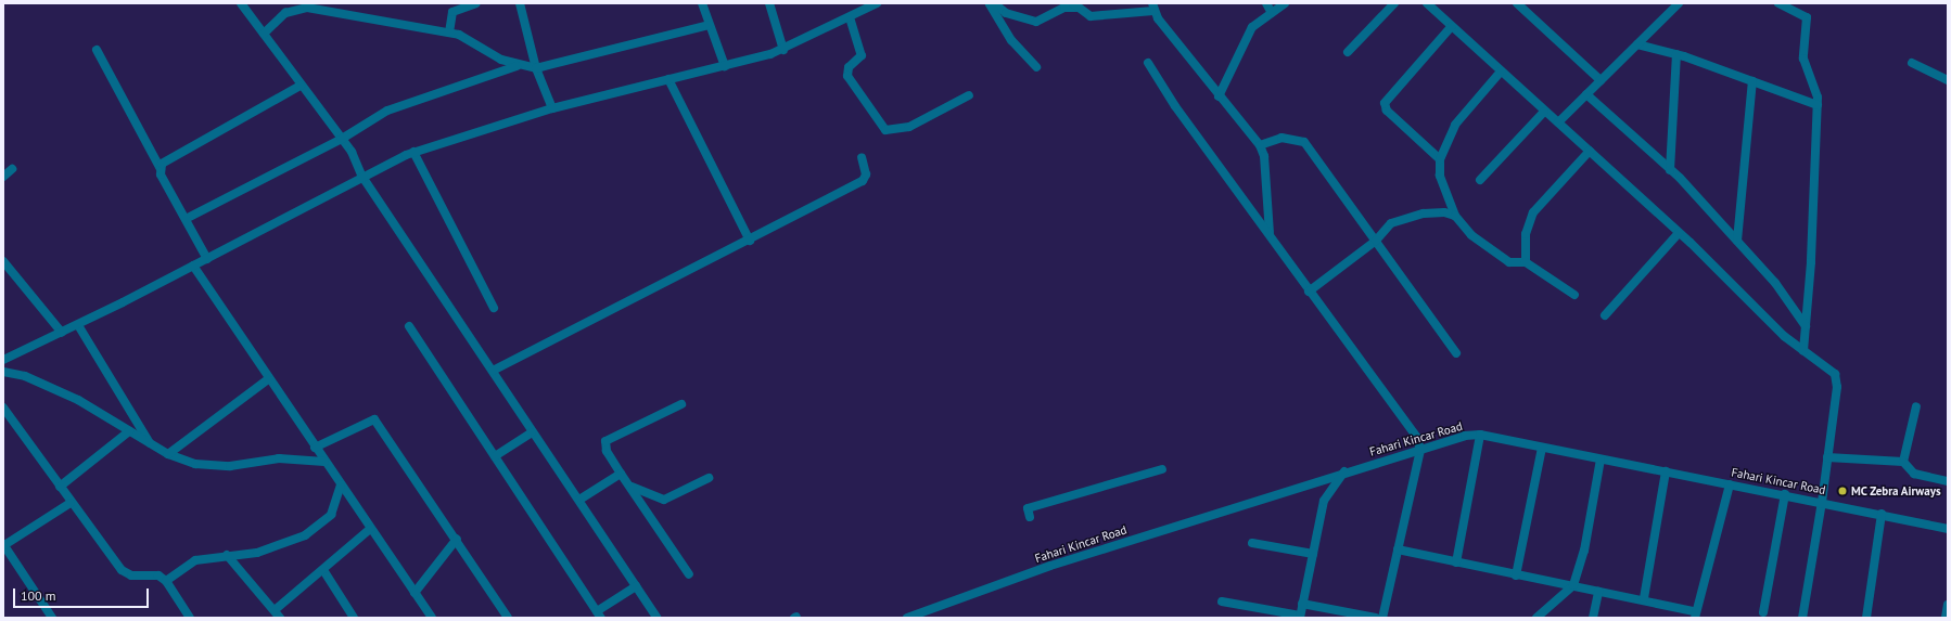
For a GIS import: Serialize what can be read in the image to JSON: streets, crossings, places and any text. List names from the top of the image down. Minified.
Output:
{"streets":{"street":["Fahari Kincar Road"]},"places":["MC Zebra Airways"],"scale_bar":"100 m"}
